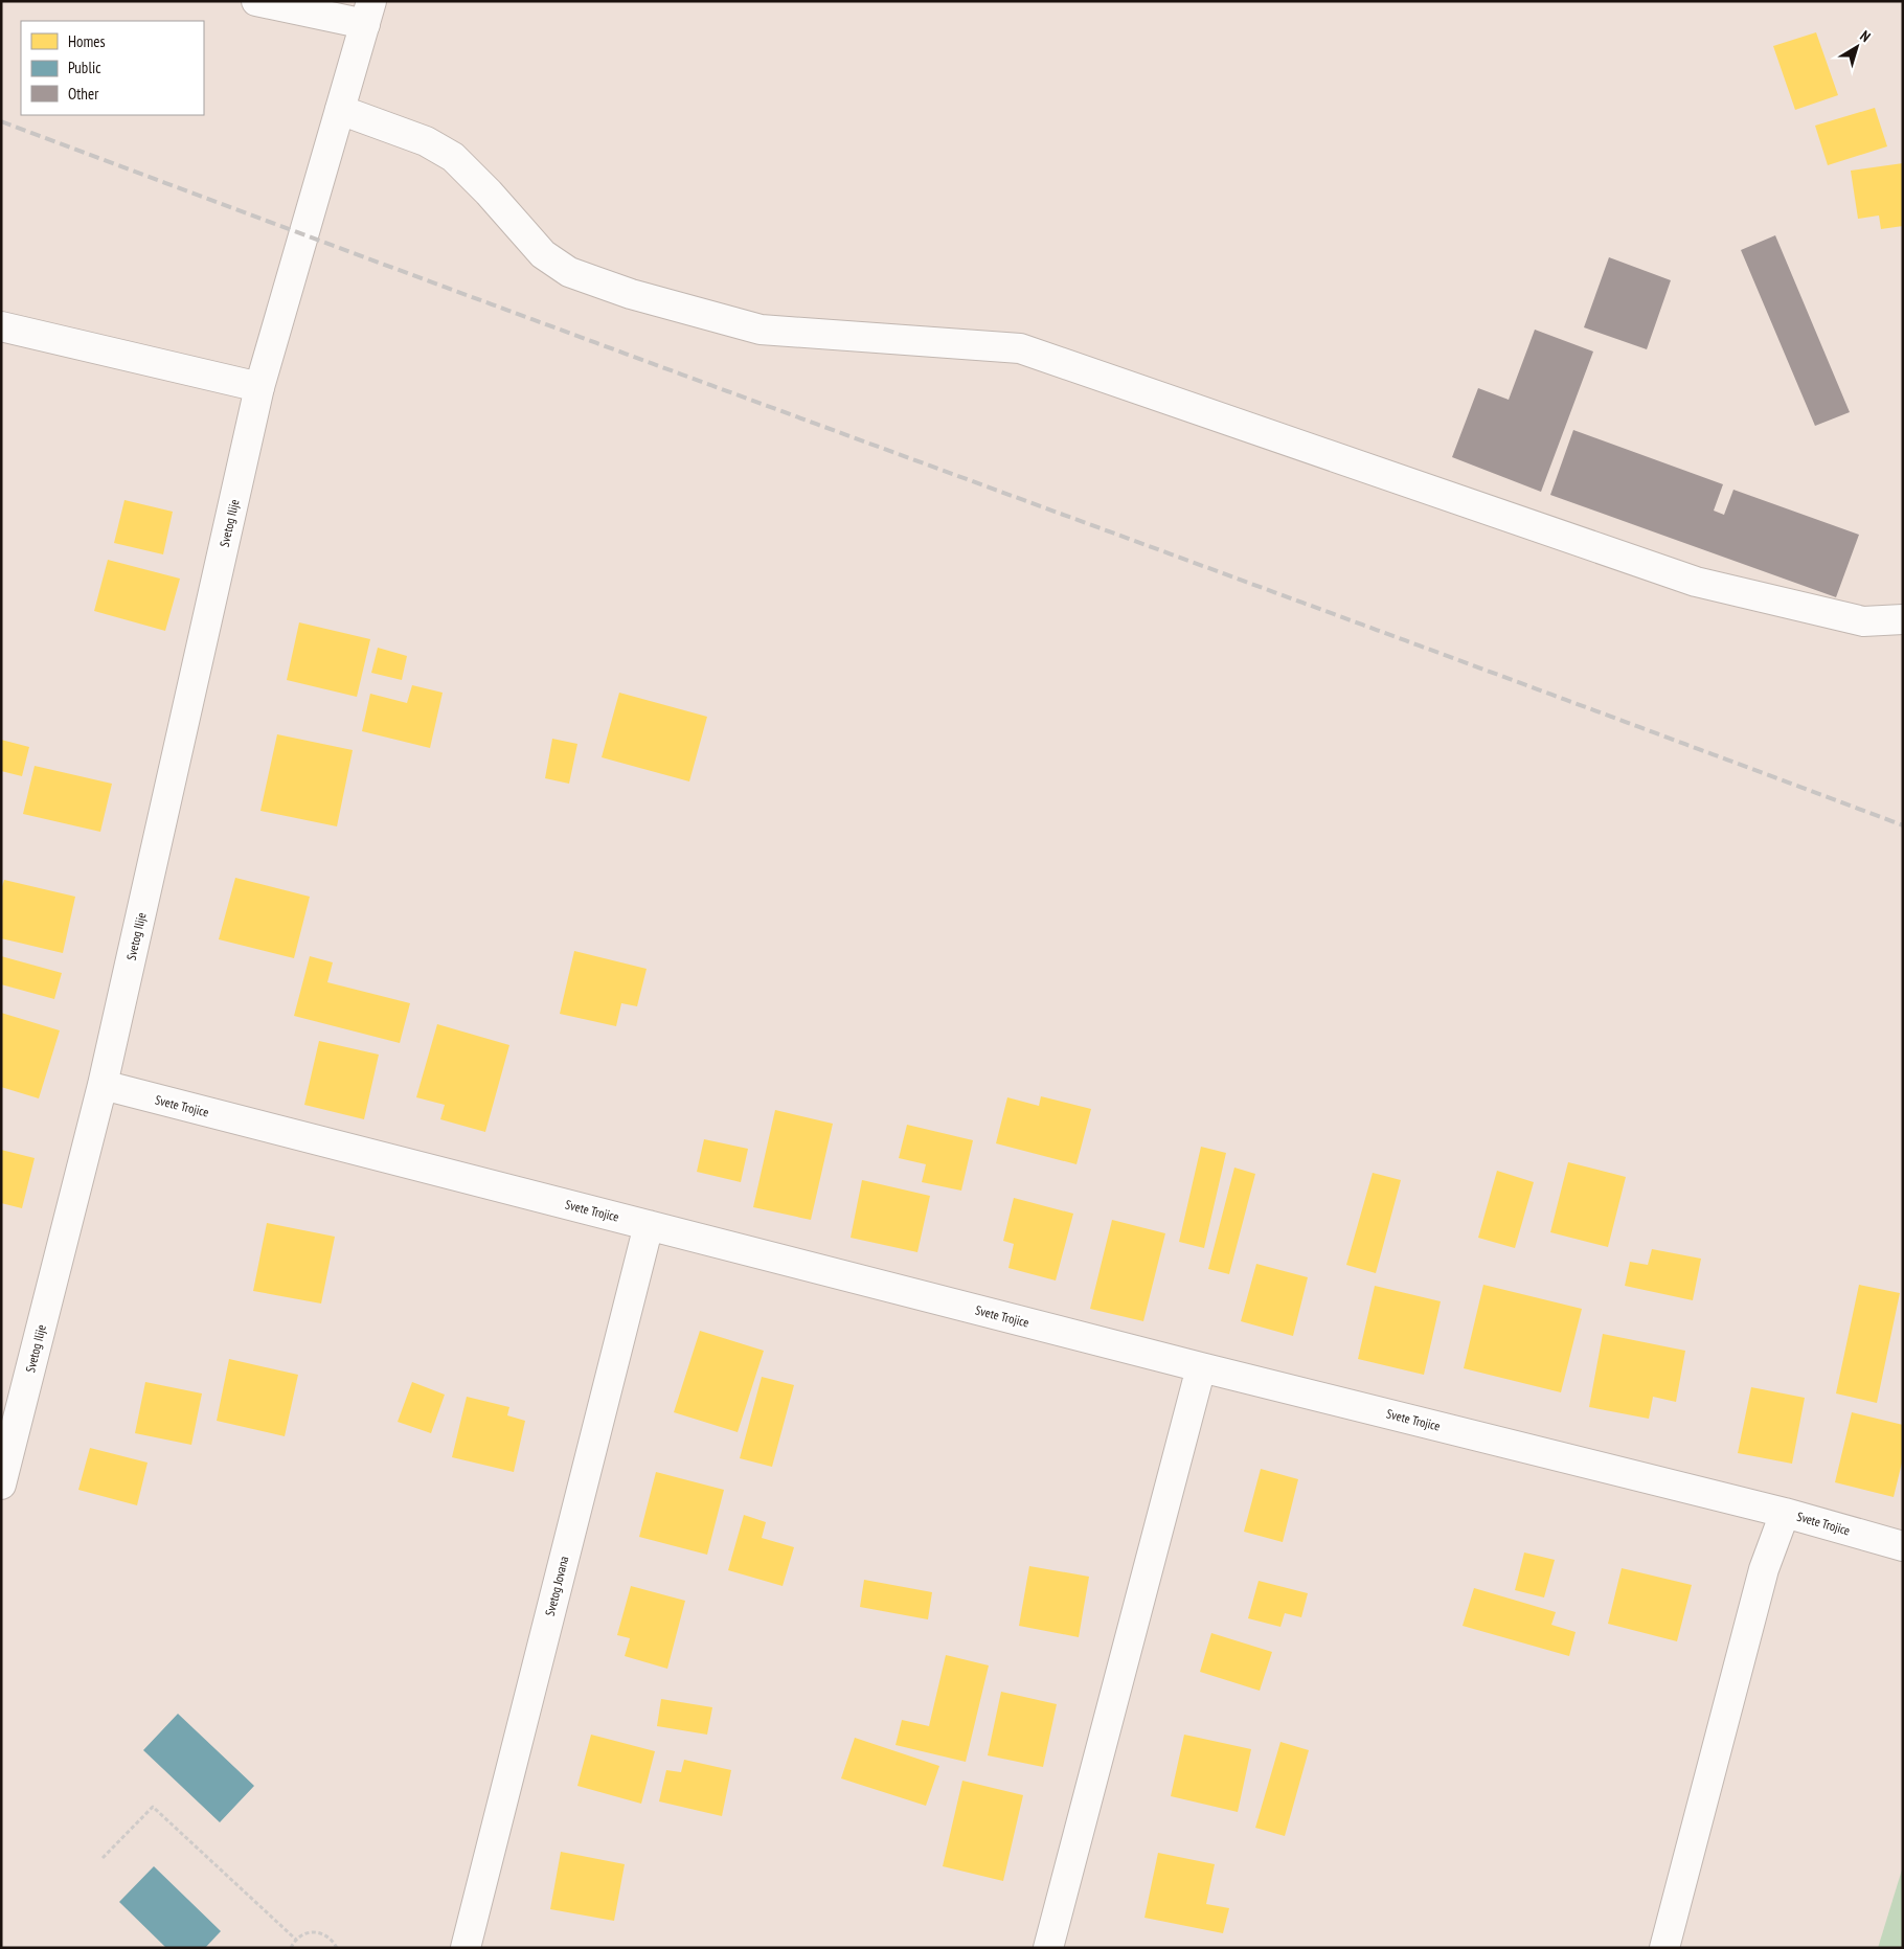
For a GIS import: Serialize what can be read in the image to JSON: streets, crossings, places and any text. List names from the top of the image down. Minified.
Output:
{"streets":{"street":["Svetog Ilije","Svete Trojice","Svetog Jovana"]},"crossings":[["Svetog Ilije","Svete Trojice"],["Svete Trojice","Svetog Jovana"]],"legend":["Homes","Public","Other"],"north":"top right"}
